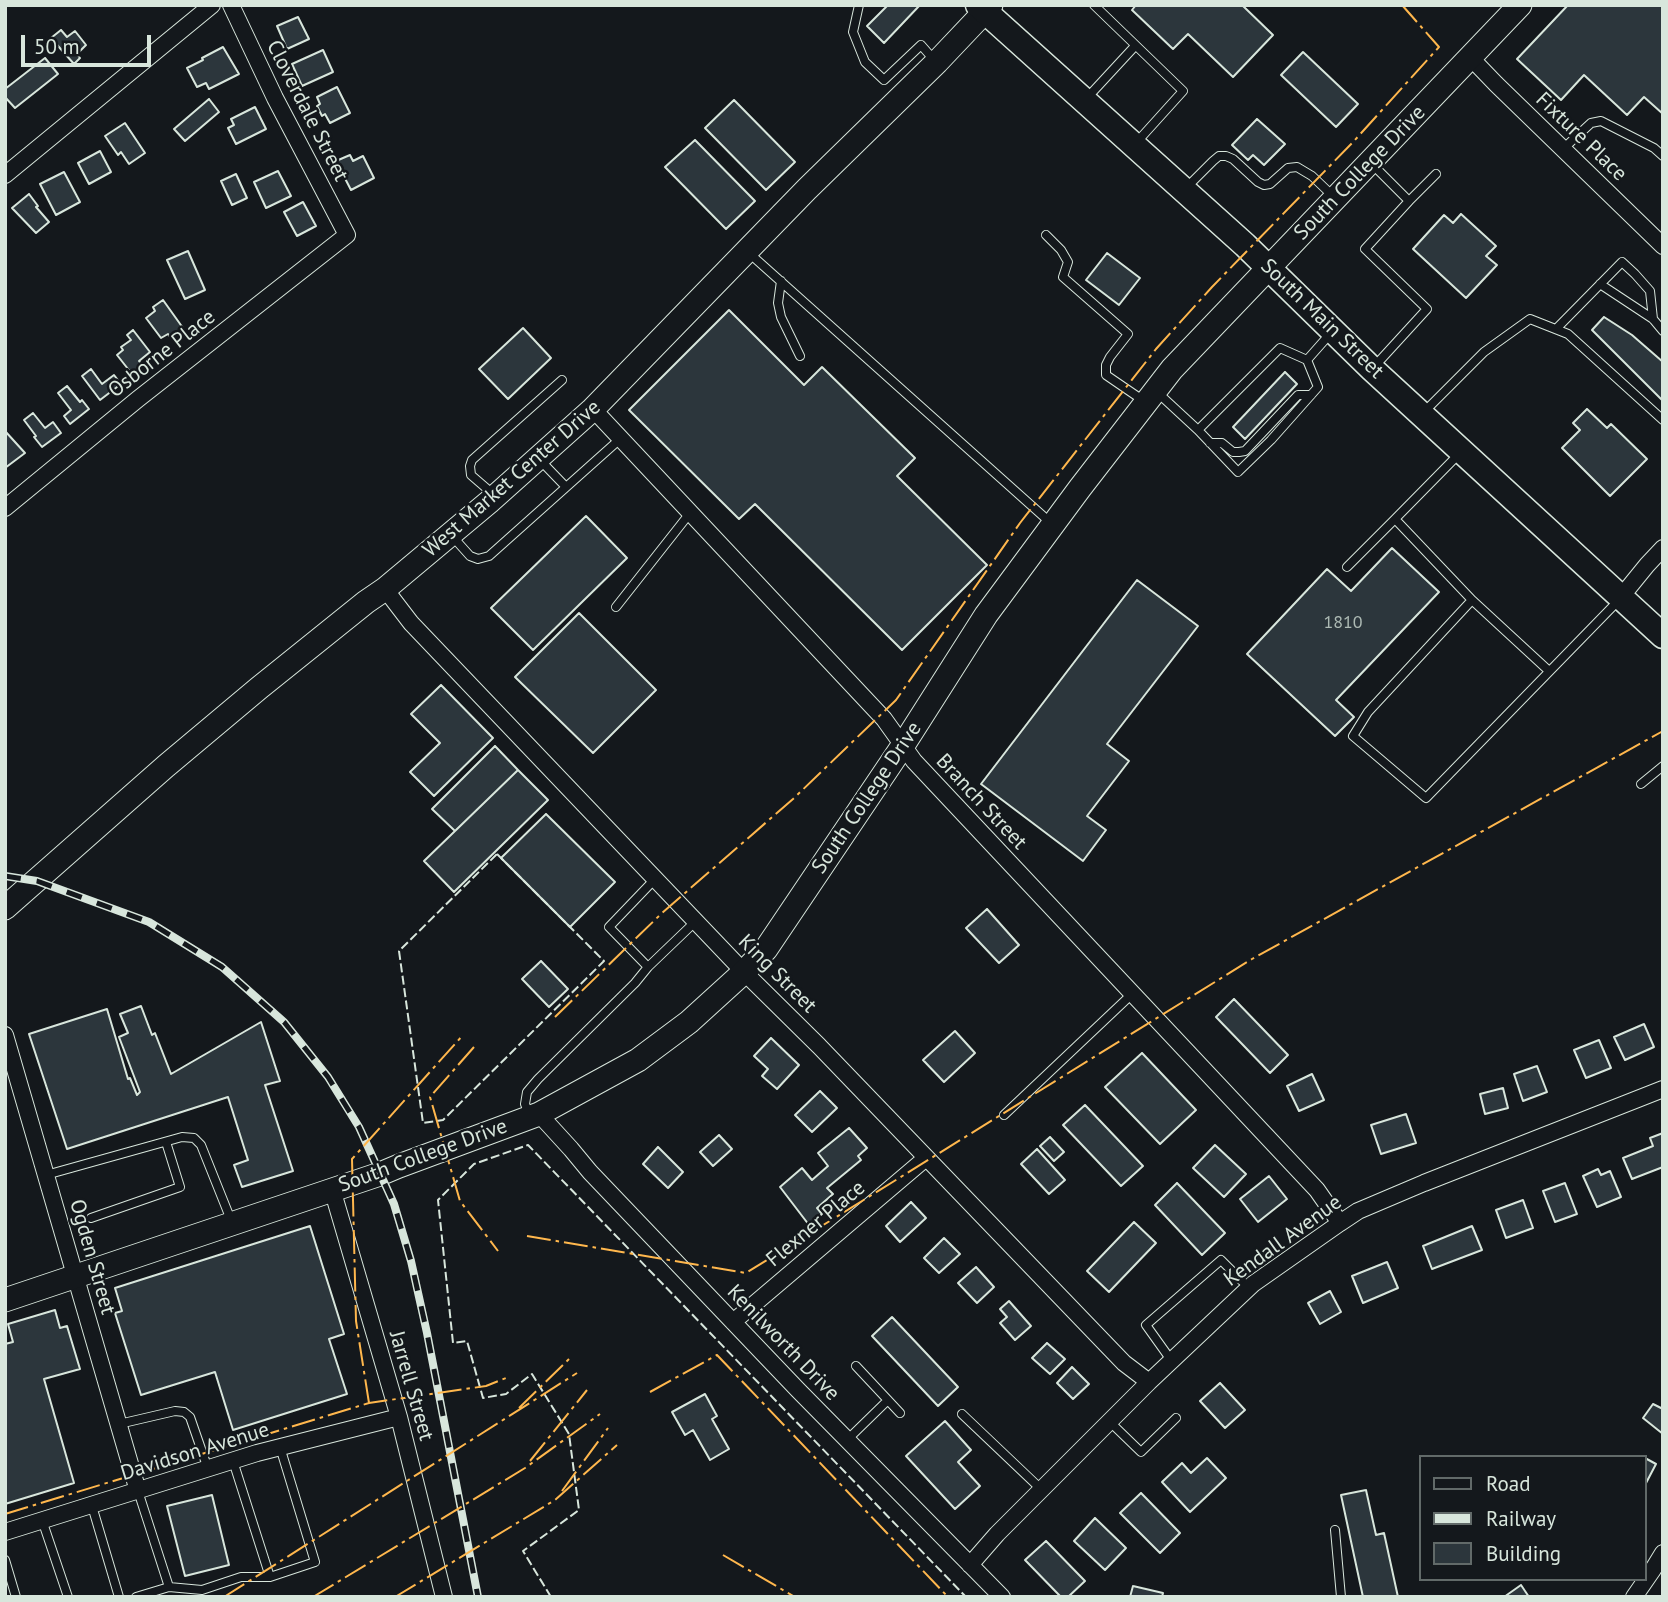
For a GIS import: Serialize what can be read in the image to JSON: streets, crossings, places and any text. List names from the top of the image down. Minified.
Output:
{"streets":{"main road":["South College Drive","South Main Street","West Market Center Drive"],"street":["Cloverdale Street","Fixture Place","Osborne Place","Branch Street","King Street","Flexner Place","Kendall Avenue","Ogden Street","Kenilworth Drive","Jarrell Street","Davidson Avenue"]},"crossings":[["Cloverdale Street","Osborne Place"],["Fixture Place","South College Drive"],["South College Drive","South Main Street"],["South College Drive","Branch Street"],["South College Drive","King Street"],["South College Drive","Ogden Street"],["South College Drive","Kenilworth Drive"],["South College Drive","Jarrell Street"],["South Main Street","West Market Center Drive"],["West Market Center Drive","Branch Street"],["West Market Center Drive","King Street"],["Branch Street","Kendall Avenue"],["King Street","Flexner Place"],["King Street","Kendall Avenue"],["Flexner Place","Kenilworth Drive"],["Kendall Avenue","Kenilworth Drive"],["Ogden Street","Davidson Avenue"],["Jarrell Street","Davidson Avenue"]],"house_numbers":["1810"],"legend":["Road","Railway","Building"],"scale_bar":"50 m"}
